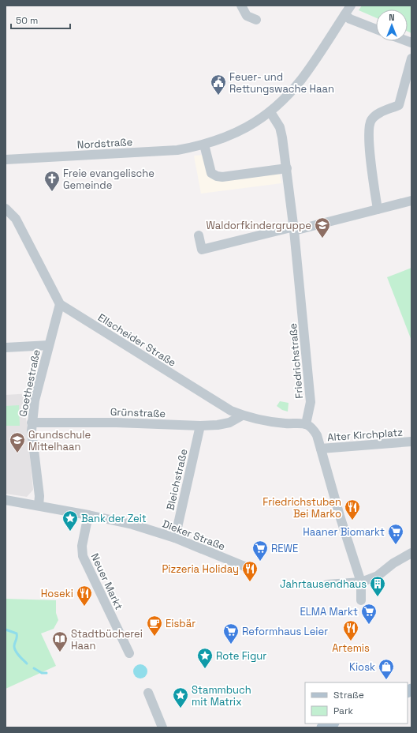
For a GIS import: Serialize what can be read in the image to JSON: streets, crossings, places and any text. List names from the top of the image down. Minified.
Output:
{"streets":{"street":["Nordstraße","Ellscheider Straße","Friedrichstraße","Goethestraße","Grünstraße","Alter Kirchplatz","Bleichstraße","Dieker Straße","Neuer Markt"]},"crossings":[["Nordstraße","Friedrichstraße"],["Ellscheider Straße","Friedrichstraße"],["Ellscheider Straße","Goethestraße"],["Ellscheider Straße","Grünstraße"],["Goethestraße","Grünstraße"],["Goethestraße","Dieker Straße"],["Grünstraße","Bleichstraße"],["Bleichstraße","Dieker Straße"],["Dieker Straße","Neuer Markt"]],"places":{"public building":["Feuer- und Rettungswache Haan"],"church":["Freie evangelische Gemeinde"],"school or university":["Waldorfkindergruppe","Grundschule Mittelhaan"],"restaurant":["Friedrichstuben Bei Marko","Pizzeria Holiday","Hoseki","Artemis"],"place":["Bank der Zeit","Rote Figur","Stammbuch mit Matrix"],"supermarket":["Haaner Biomarkt","REWE","ELMA Markt","Reformhaus Leier"],"building":["Jahrtausendhaus"],"cafe":["Eisbär"],"library":["Stadtbücherei Haan"],"shop":["Kiosk"]},"legend":["Straße","Park"],"scale_bar":"50 m","north":"top"}
